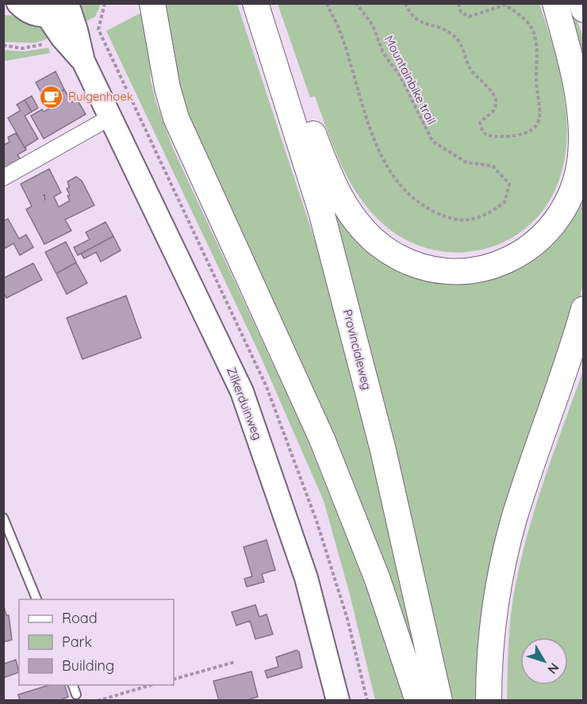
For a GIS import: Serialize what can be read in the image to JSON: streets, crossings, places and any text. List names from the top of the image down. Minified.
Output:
{"streets":{"main road":["Provincialeweg"],"street":["Zilkerduinweg"],"path":["Mountainbike trail"]},"places":{"cafe":["Ruigenhoek"]},"house_numbers":["1"],"legend":["Road","Park","Building"],"north":"bottom right"}
